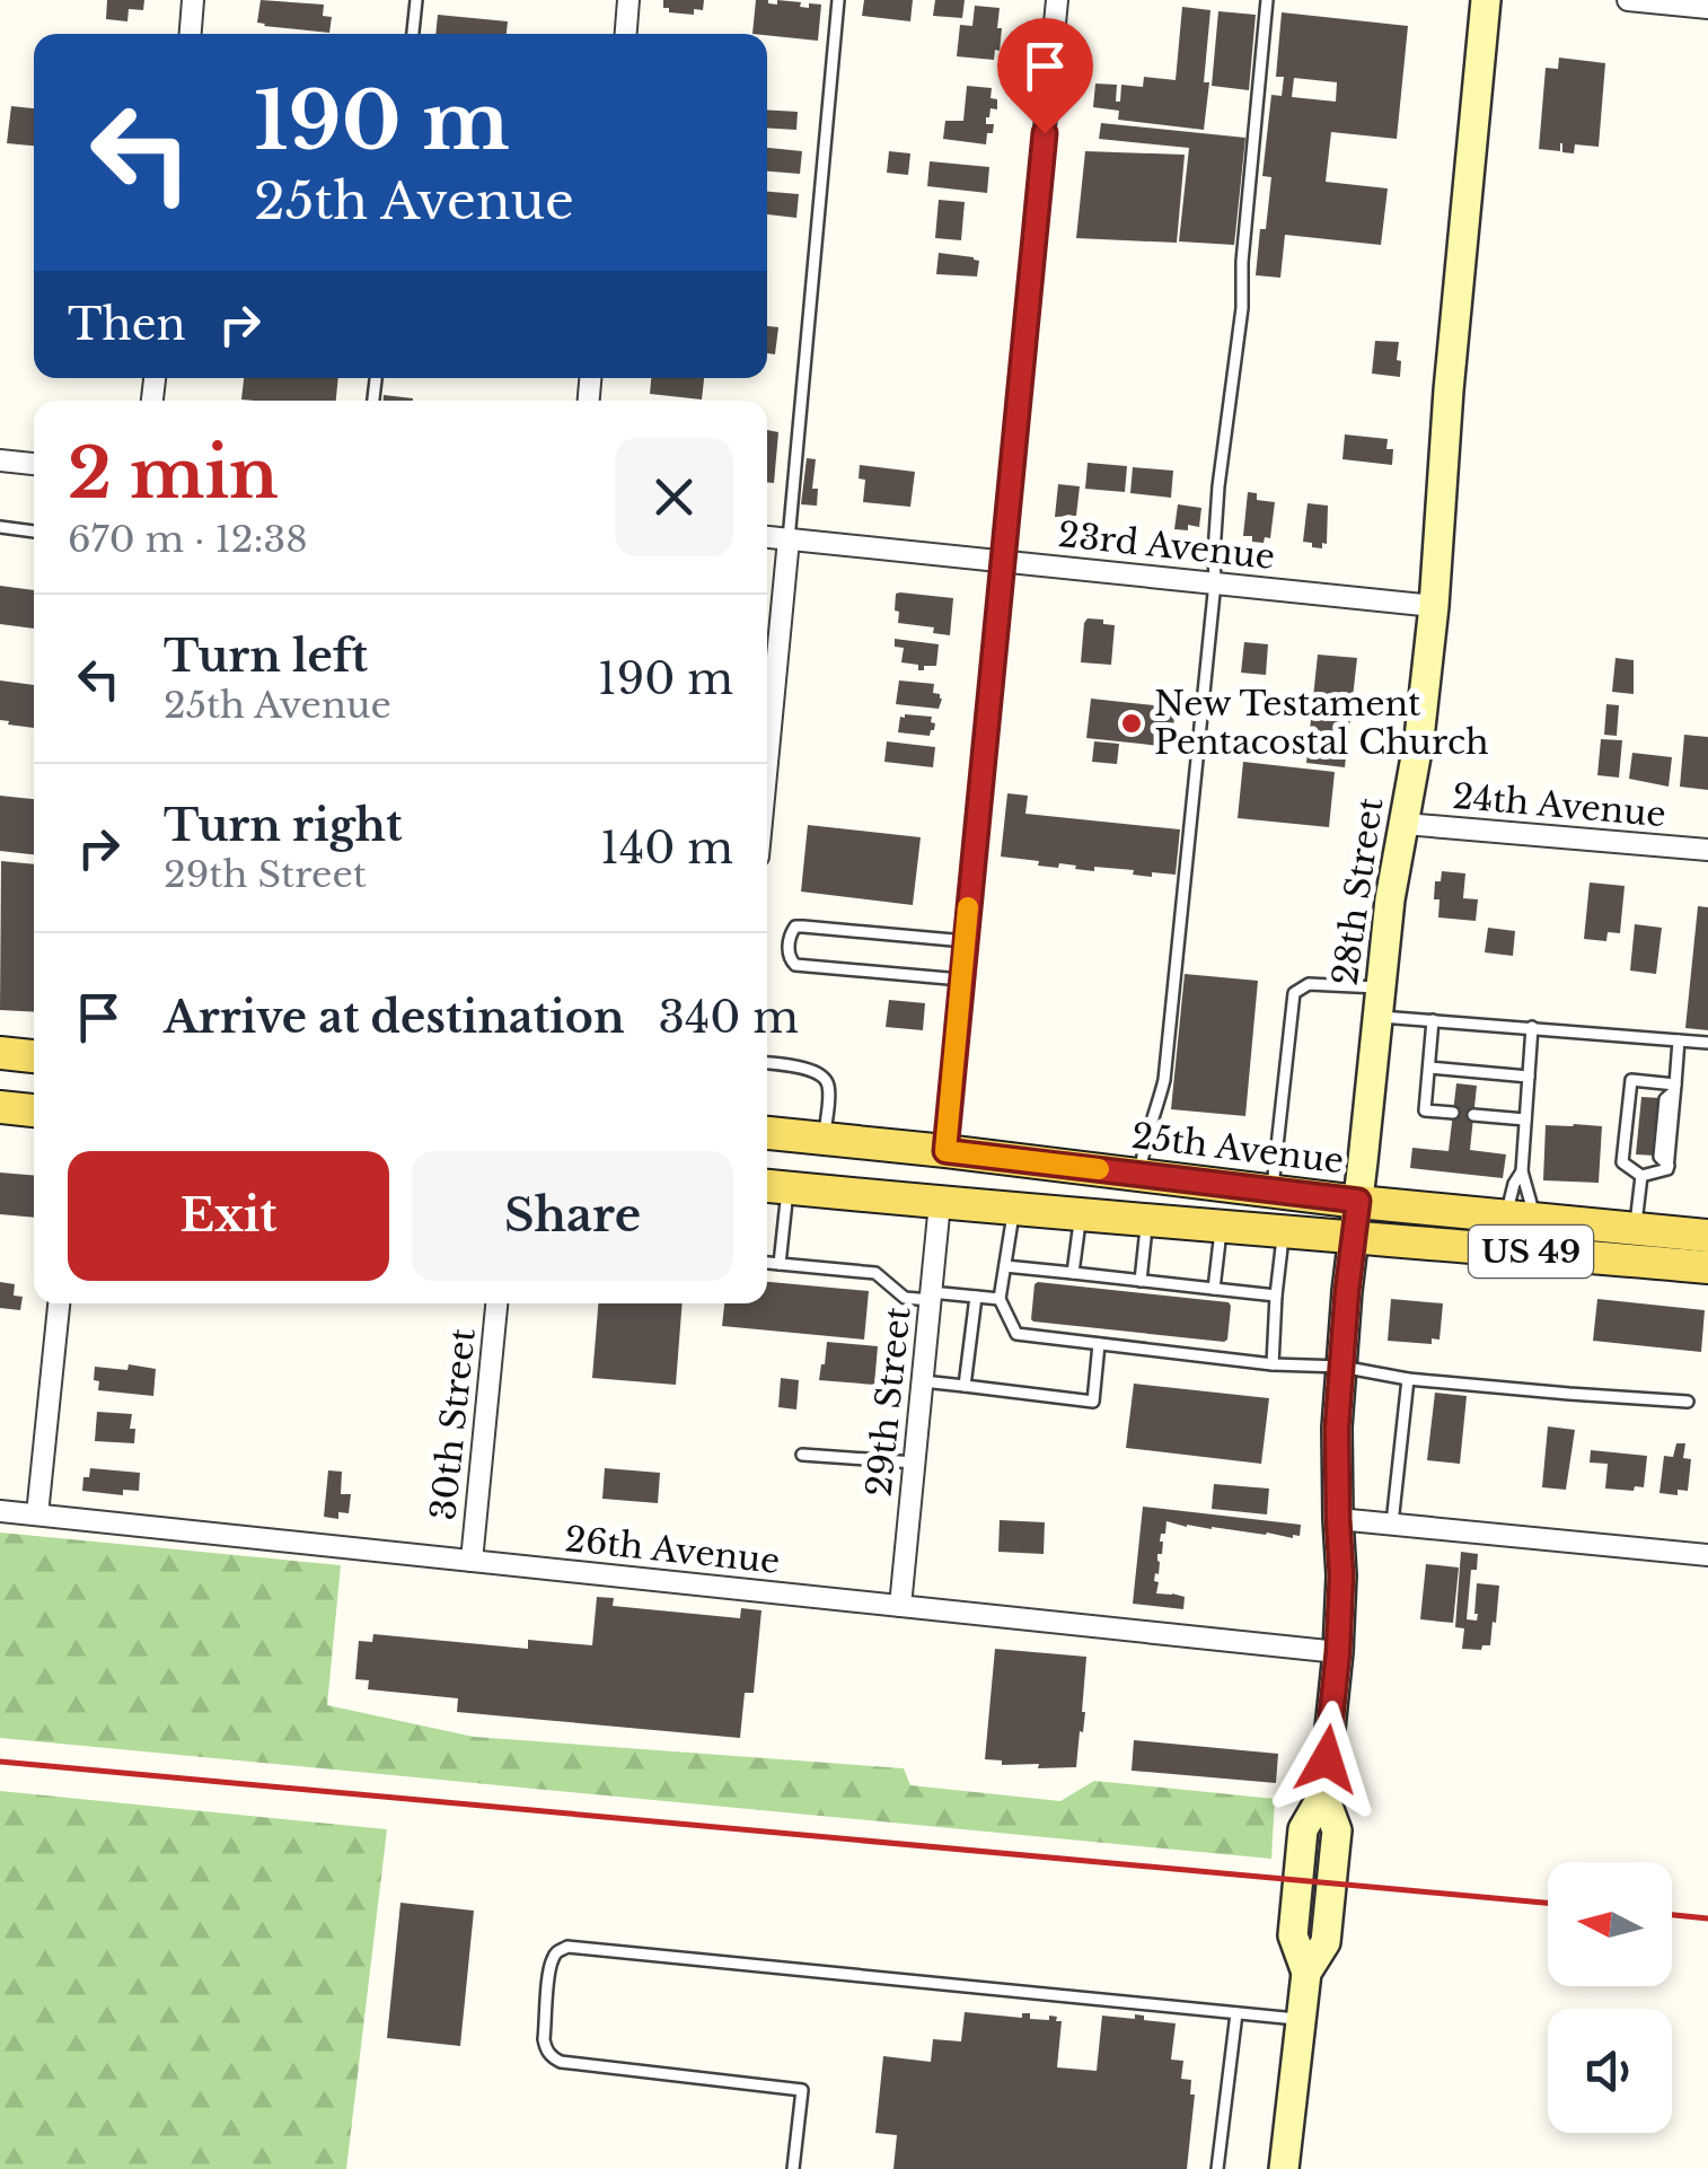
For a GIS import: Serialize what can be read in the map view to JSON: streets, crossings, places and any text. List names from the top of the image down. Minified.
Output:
{"streets":{"main road":["28th Street","25th Avenue","US 49"],"street":["23rd Avenue","24th Avenue","29th Street","30th Street","26th Avenue"]},"crossings":[["23rd Avenue","28th Street"],["24th Avenue","28th Street"],["28th Street","25th Avenue"],["28th Street","US 49"],["28th Street","26th Avenue"],["US 49","29th Street"],["29th Street","26th Avenue"],["30th Street","26th Avenue"]],"places":["New Testament Pentacostal Church"],"north":"left","page":{"turn":["190 m","25th Avenue"],"then":"Then","heading":["2 min","670 m · 12:38"],"list":[{"name":"Turn left","note":"25th Avenue","value":"190 m"},{"name":"Turn right","note":"29th Street","value":"140 m"},{"name":"Arrive at destination","value":"340 m"}],"buttons":["Exit","Share"]}}
